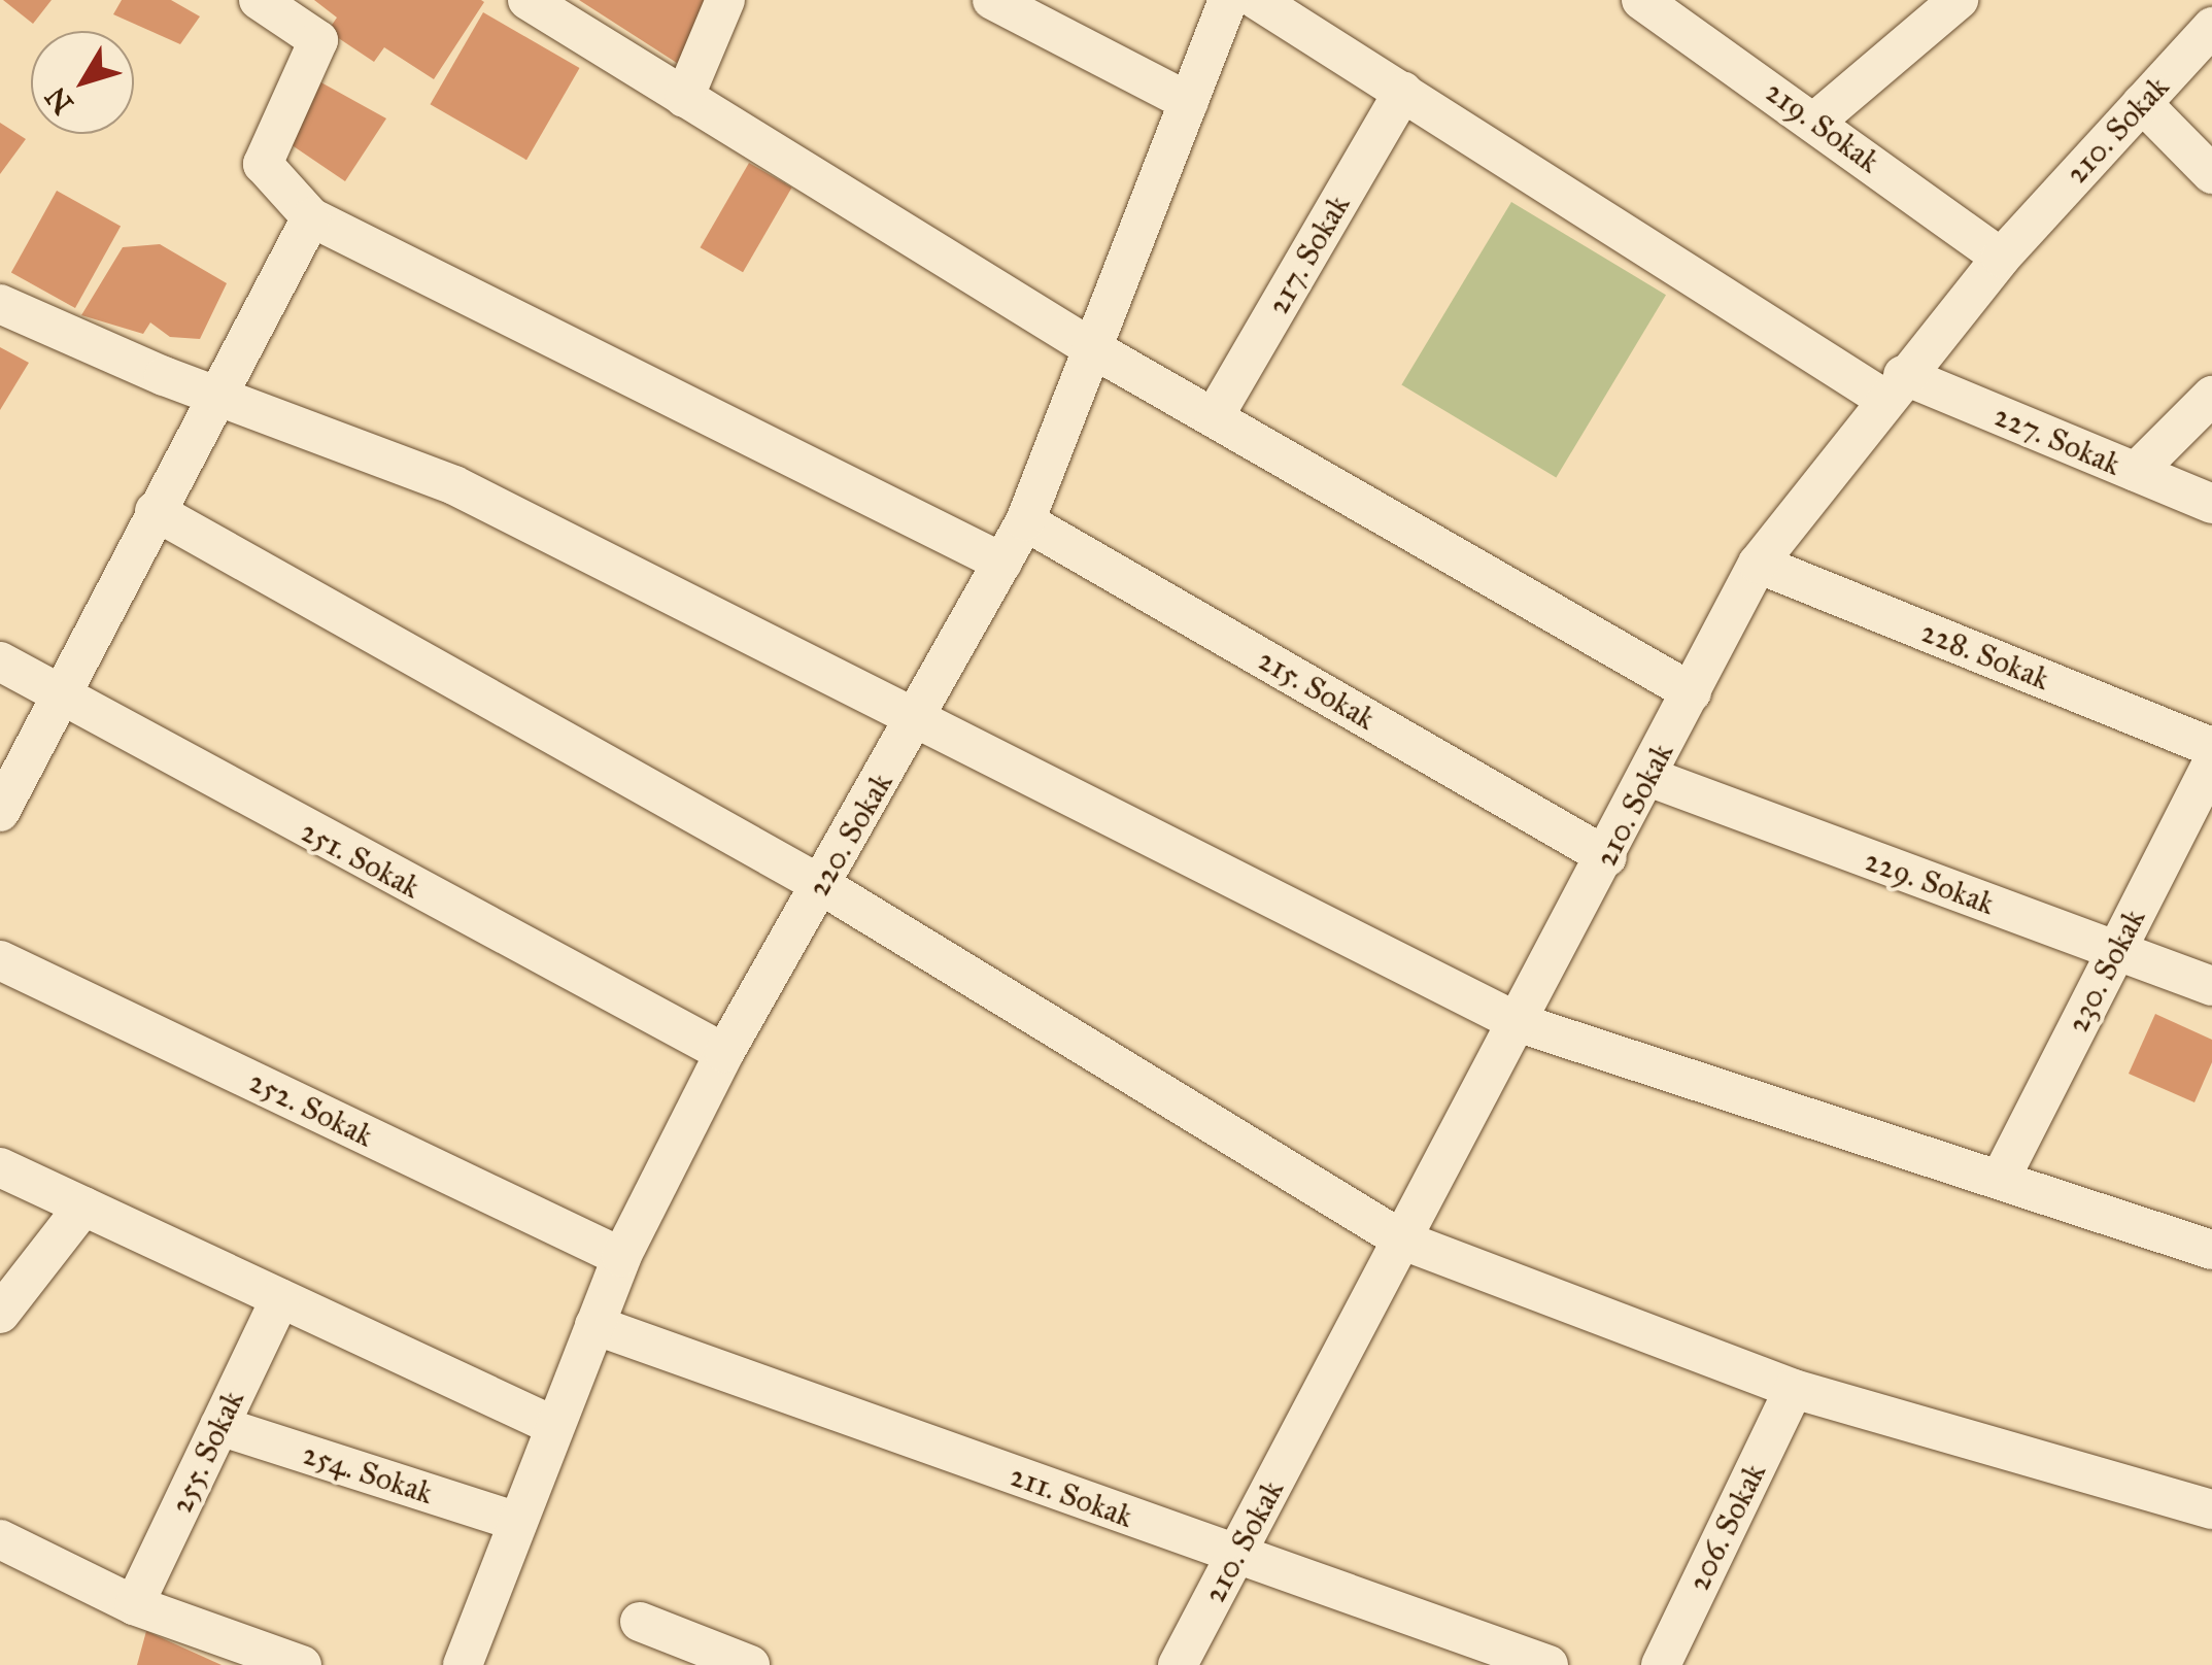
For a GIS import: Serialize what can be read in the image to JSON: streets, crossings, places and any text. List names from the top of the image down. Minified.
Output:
{"streets":{"street":["219. Sokak","210. Sokak","217. Sokak","227. Sokak","228. Sokak","215. Sokak","220. Sokak","251. Sokak","229. Sokak","230. Sokak","252. Sokak","255. Sokak","254. Sokak","211. Sokak","206. Sokak"]},"crossings":[["219. Sokak","210. Sokak"],["210. Sokak","227. Sokak"],["210. Sokak","228. Sokak"],["210. Sokak","215. Sokak"],["210. Sokak","229. Sokak"],["210. Sokak","211. Sokak"],["217. Sokak","227. Sokak"],["215. Sokak","220. Sokak"],["220. Sokak","251. Sokak"],["220. Sokak","252. Sokak"],["220. Sokak","254. Sokak"],["220. Sokak","211. Sokak"],["229. Sokak","230. Sokak"],["255. Sokak","254. Sokak"]],"north":"bottom left"}
